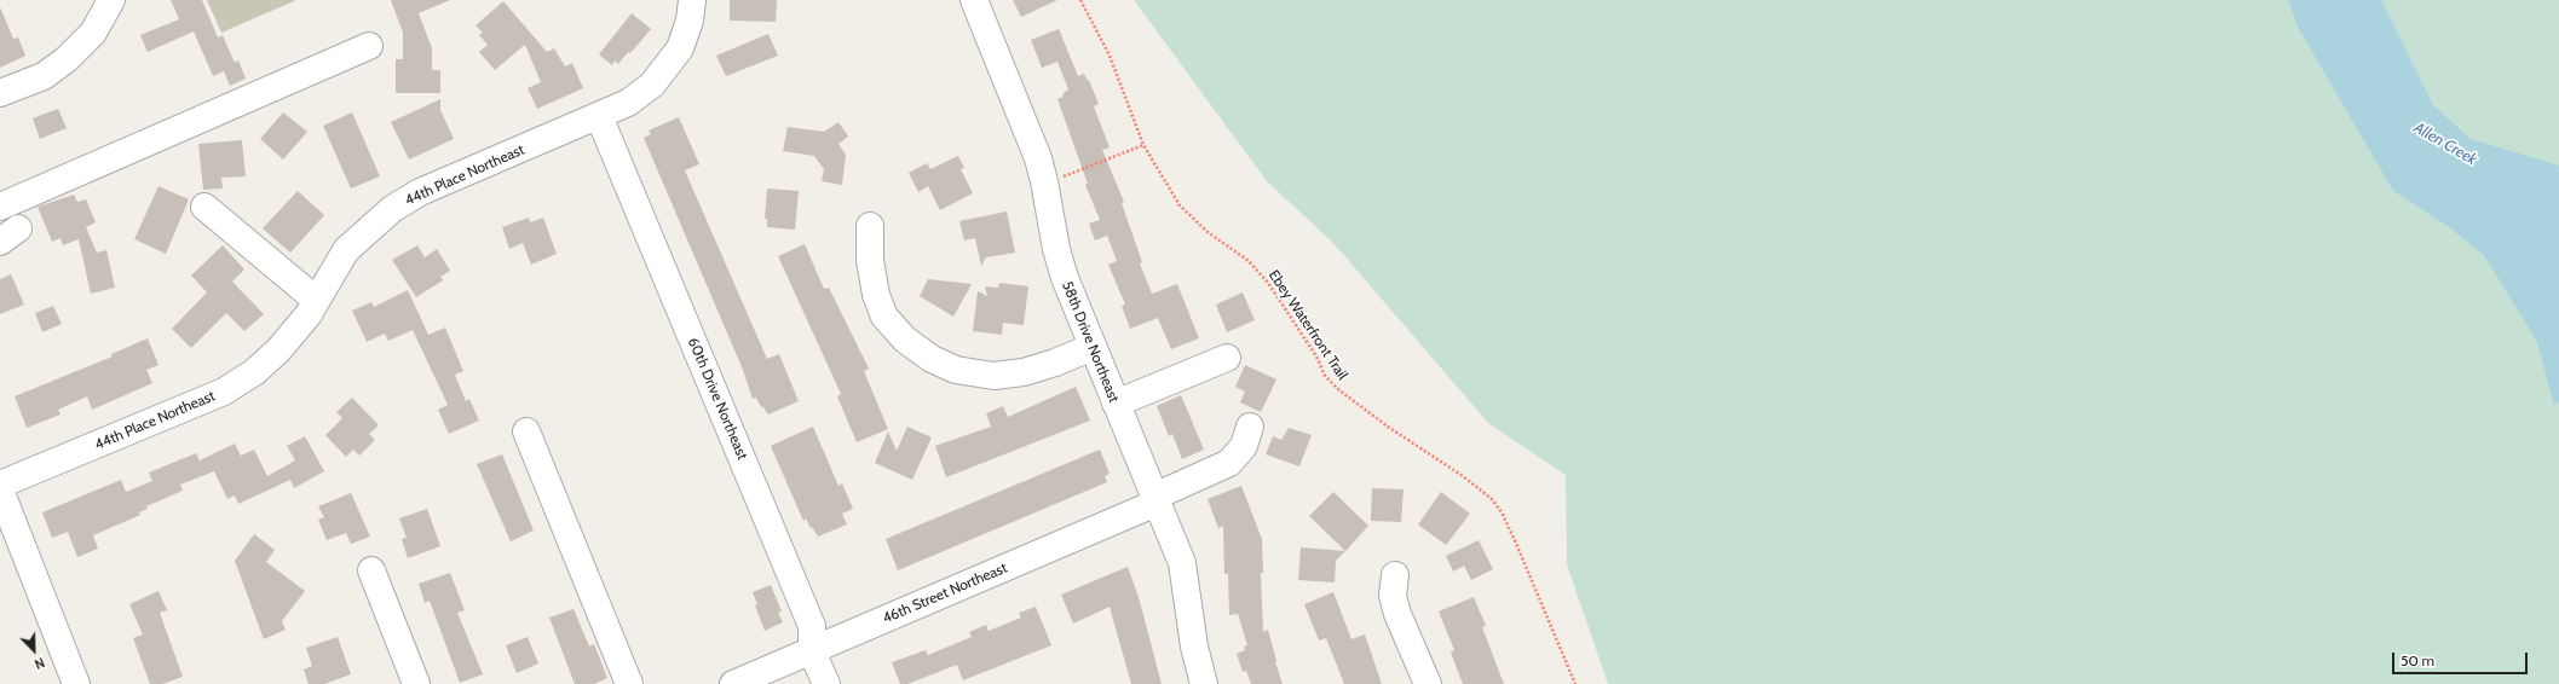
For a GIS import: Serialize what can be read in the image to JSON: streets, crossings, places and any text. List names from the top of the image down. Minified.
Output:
{"streets":{"street":["44th Place Northeast","58th Drive Northeast","60th Drive Northeast","46th Street Northeast"],"path":["Ebey Waterfront Trail"]},"crossings":[["44th Place Northeast","60th Drive Northeast"],["58th Drive Northeast","46th Street Northeast"],["60th Drive Northeast","46th Street Northeast"]],"water":["Allen Creek"],"scale_bar":"50 m","north":"bottom right"}
